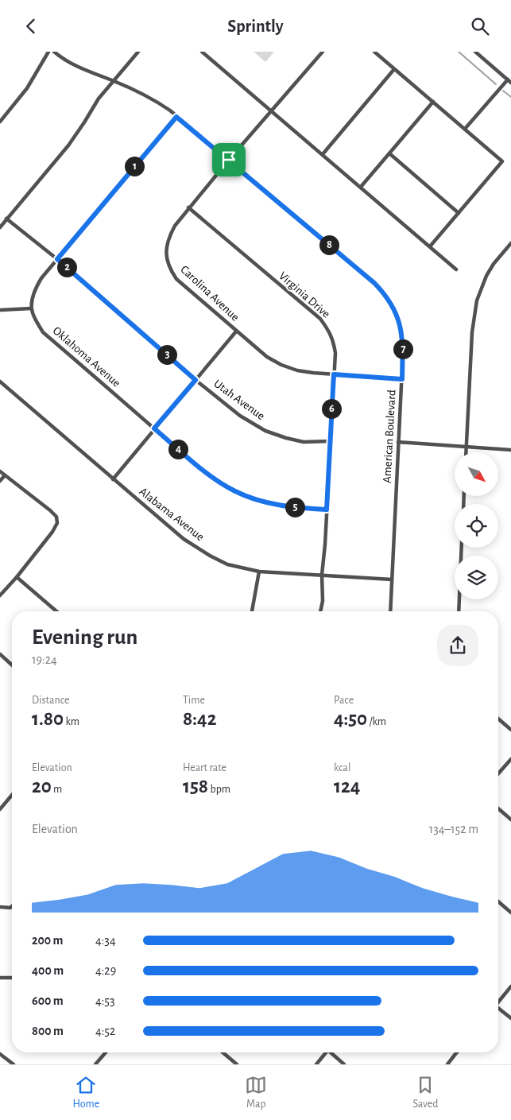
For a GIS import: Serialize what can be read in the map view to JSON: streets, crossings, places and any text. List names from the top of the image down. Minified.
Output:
{"streets":{"street":["Carolina Avenue","Virginia Drive","Oklahoma Avenue","Utah Avenue","American Boulevard","Alabama Avenue"]},"crossings":[["Carolina Avenue","Virginia Drive"],["Carolina Avenue","American Boulevard"],["Virginia Drive","Oklahoma Avenue"],["Virginia Drive","Utah Avenue"],["Virginia Drive","Alabama Avenue"],["American Boulevard","Alabama Avenue"]],"north":"bottom right","page":{"header":"Sprintly","pins":["1","8","2","7","3","6","4","5"],"heading":["Evening run","19:24"],"stats":[["Distance","1.80 km"],["Time","8:42"],["Pace","4:50 /km"],["Elevation","20 m"],["Heart rate","158 bpm"],["kcal","124"]],"chart":["Elevation","134–152 m"],"list":[{"name":"200 m","note":"4:34"},{"name":"400 m","note":"4:29"},{"name":"600 m","note":"4:53"},{"name":"800 m","note":"4:52"}],"tabs":["Home","Map","Saved"]}}
